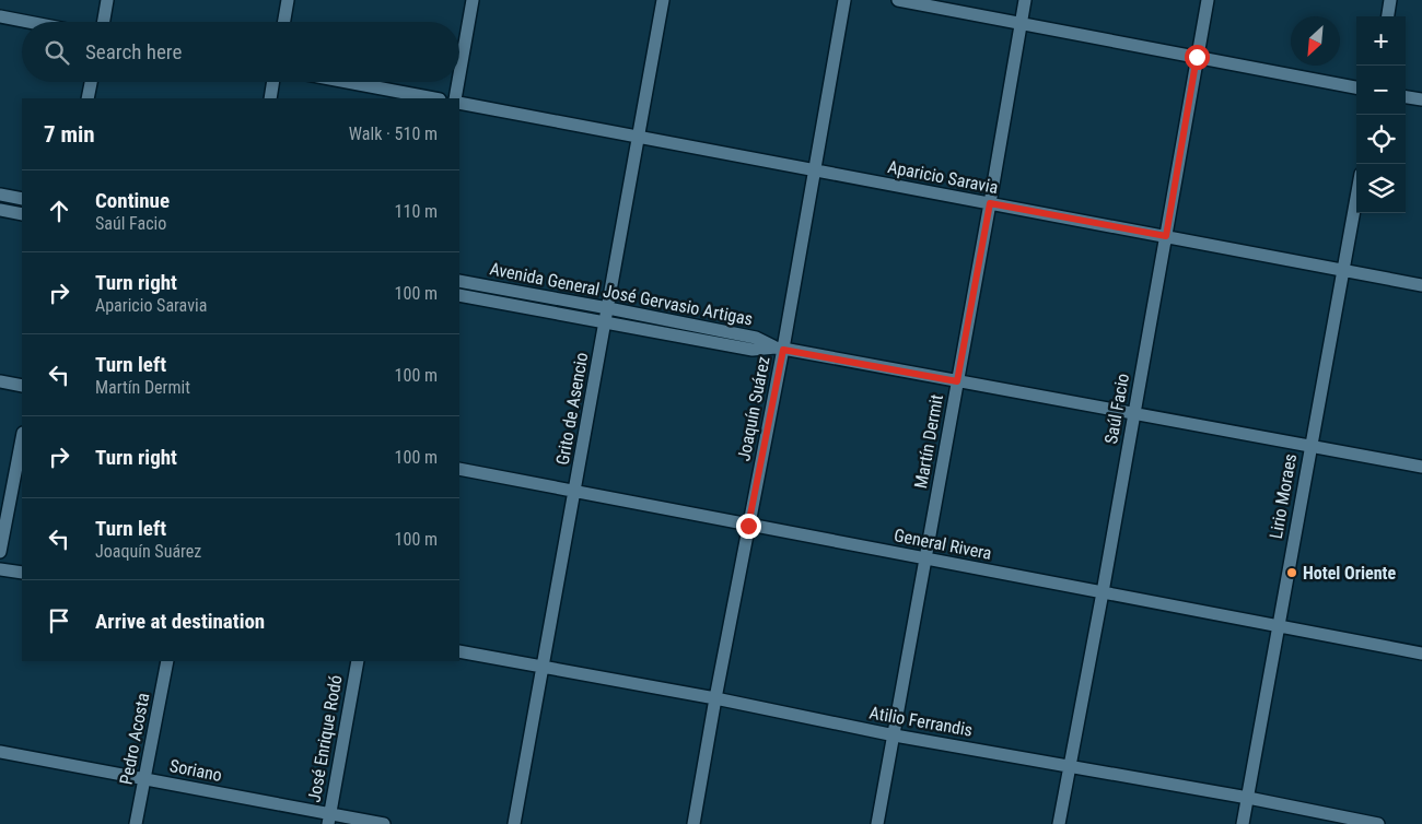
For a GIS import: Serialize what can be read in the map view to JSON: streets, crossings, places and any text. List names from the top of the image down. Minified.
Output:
{"streets":{"street":["Aparicio Saravia","Avenida General José Gervasio Artigas","Grito de Asencio","Joaquín Suárez","Saúl Facio","Martín Dermit","Lirio Moraes","General Rivera","Atilio Ferrandis","Pedro Acosta","José Enrique Rodó","Soriano"]},"crossings":[["Aparicio Saravia","Grito de Asencio"],["Aparicio Saravia","Joaquín Suárez"],["Aparicio Saravia","Saúl Facio"],["Aparicio Saravia","Martín Dermit"],["Aparicio Saravia","Lirio Moraes"],["Avenida General José Gervasio Artigas","Grito de Asencio"],["Avenida General José Gervasio Artigas","Joaquín Suárez"],["Avenida General José Gervasio Artigas","Saúl Facio"],["Avenida General José Gervasio Artigas","Martín Dermit"],["Avenida General José Gervasio Artigas","Lirio Moraes"],["Grito de Asencio","General Rivera"],["Grito de Asencio","Atilio Ferrandis"],["Joaquín Suárez","General Rivera"],["Joaquín Suárez","Atilio Ferrandis"],["Saúl Facio","General Rivera"],["Saúl Facio","Atilio Ferrandis"],["Martín Dermit","General Rivera"],["Martín Dermit","Atilio Ferrandis"],["Lirio Moraes","General Rivera"],["Lirio Moraes","Atilio Ferrandis"],["Pedro Acosta","Soriano"],["José Enrique Rodó","Soriano"]],"places":["Hotel Oriente"],"north":"bottom left","page":{"map_buttons":["+","−"],"search":"Search here","heading":["7 min","Walk · 510 m"],"list":[["Continue","Saúl Facio","110 m"],["Turn right","Aparicio Saravia","100 m"],["Turn left","Martín Dermit","100 m"],["Turn right","100 m"],["Turn left","Joaquín Suárez","100 m"],"Arrive at destination"]}}
